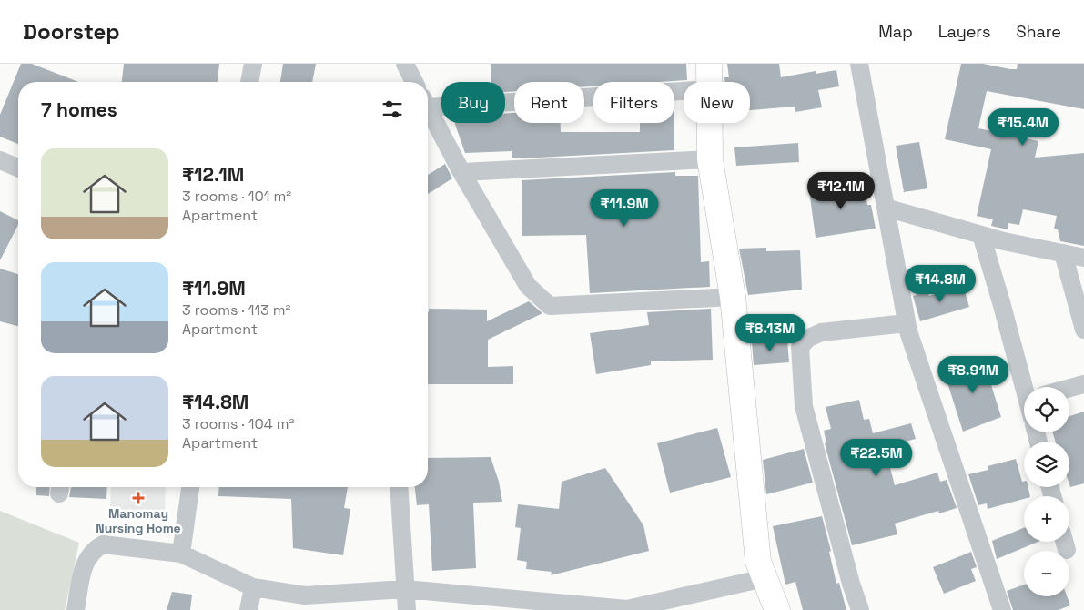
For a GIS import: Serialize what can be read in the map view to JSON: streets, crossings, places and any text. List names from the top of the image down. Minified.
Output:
{"places":{"health":["Manomay Nursing Home"]},"page":{"header":"Doorstep","nav":["Map","Layers","Share"],"chip":["Buy","Rent","Filters","New"],"heading":"7 homes","price":["₹15.4M","₹12.1M","₹11.9M","₹14.8M","₹8.13M","₹8.91M","₹22.5M"],"list":[{"name":"₹12.1M","note":"3 rooms · 101 m² · Apartment"},{"name":"₹11.9M","note":"3 rooms · 113 m² · Apartment"},{"name":"₹14.8M","note":"3 rooms · 104 m² · Apartment"}],"map_buttons":["+","−"]}}
